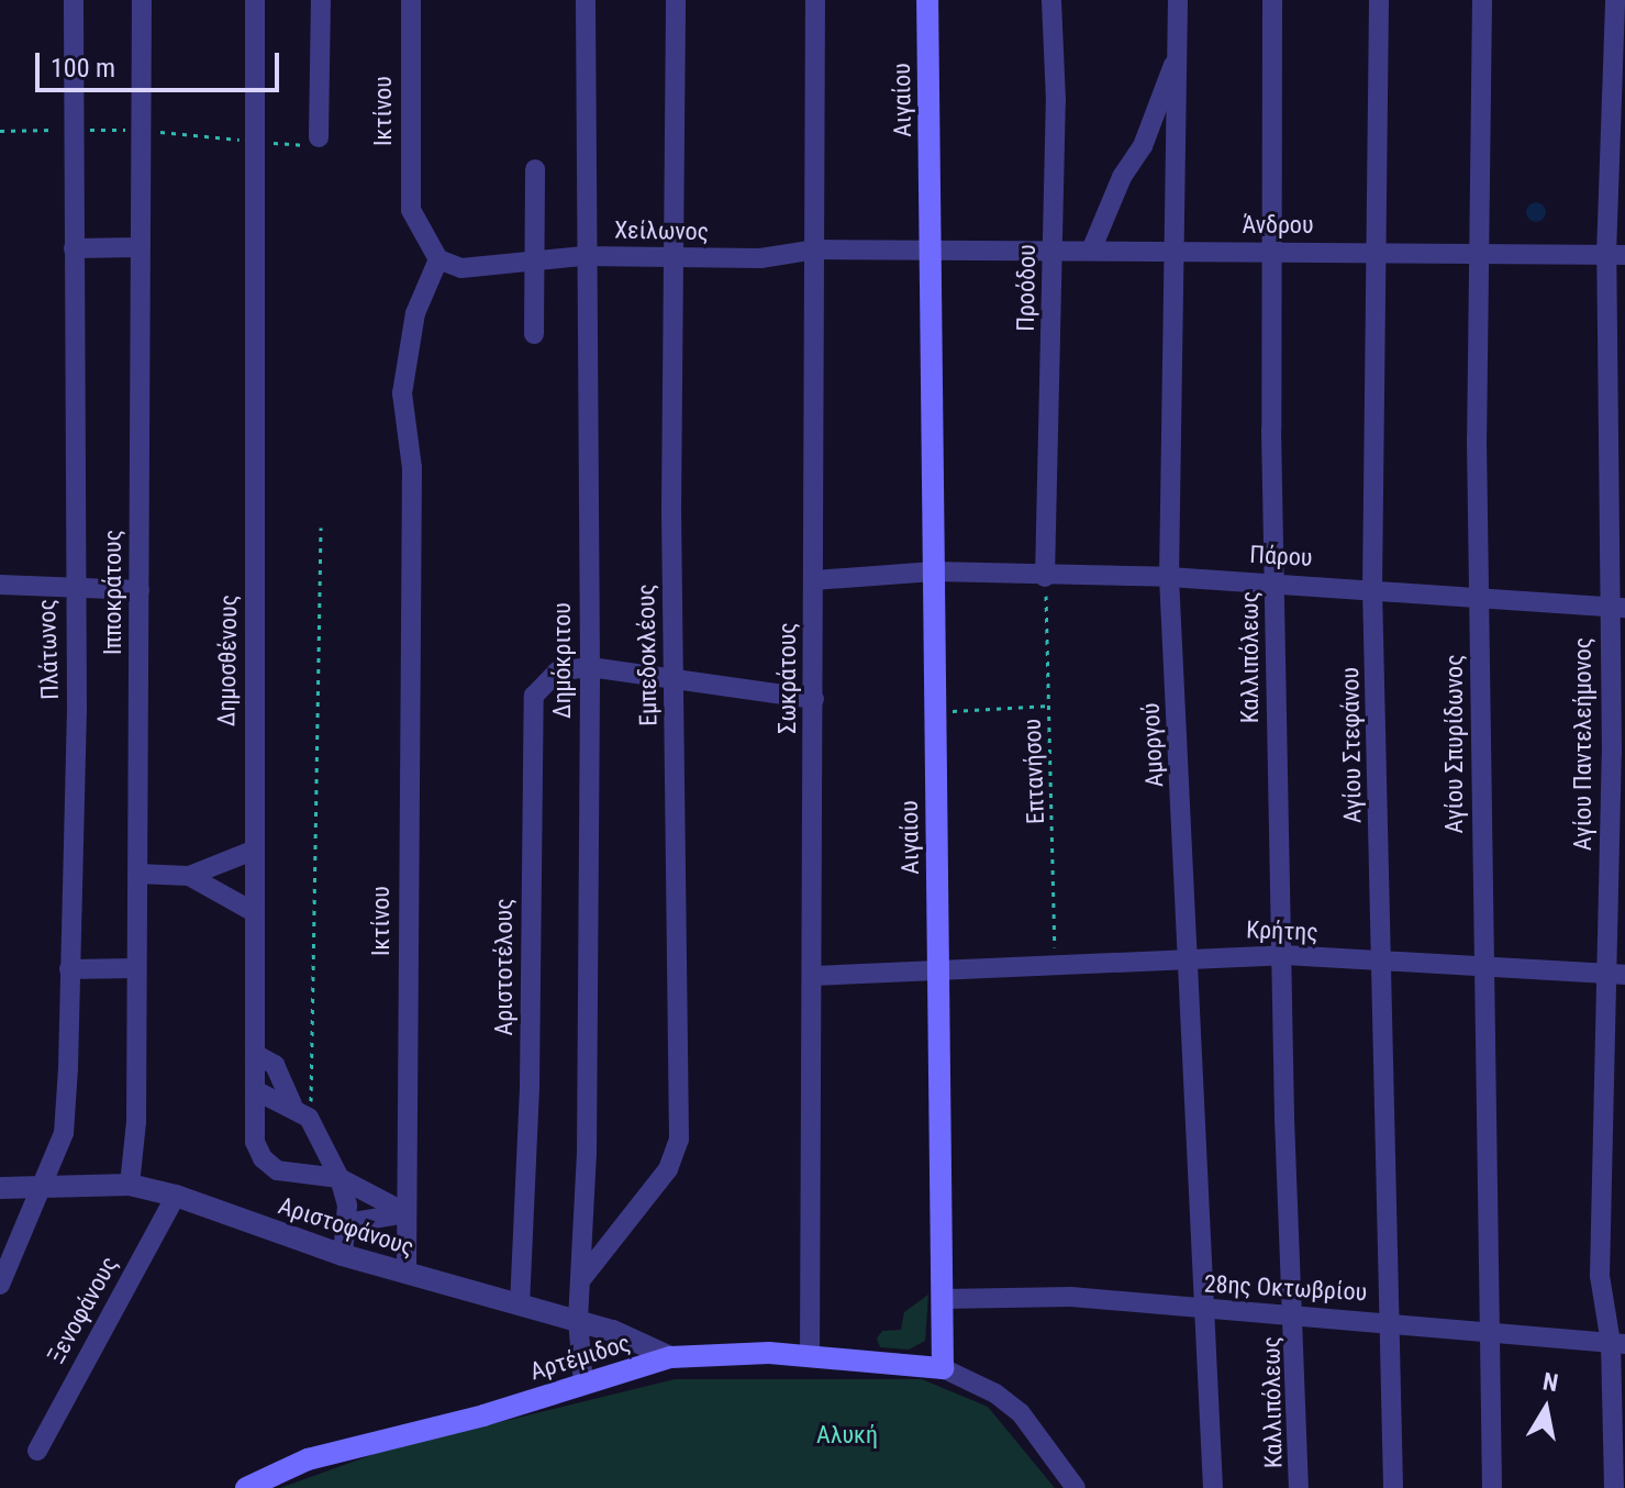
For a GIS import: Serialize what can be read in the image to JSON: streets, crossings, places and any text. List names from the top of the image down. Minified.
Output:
{"streets":{"main road":["Αιγαίου","Αρτέμιδος"],"street":["Ικτίνου","Άνδρου","Χείλωνος","Προόδου","Πάρου","Ιπποκράτους","Πλάτωνος","Εμπεδοκλέους","Καλλιπόλεως","Δημοσθένους","Δημόκριτου","Σωκράτους","Αγίου Σπυρίδωνος","Αγίου Παντελεήμονος","Αμοργού","Αγίου Στεφάνου","Κρήτης","Αριστοτέλους","Αριστοφάνους","28ης Οκτωβρίου","Ξενοφάνους"],"path":["Επτανήσου"]},"crossings":[["Αιγαίου","Άνδρου"],["Αιγαίου","Χείλωνος"],["Αιγαίου","Πάρου"],["Αιγαίου","Κρήτης"],["Αιγαίου","28ης Οκτωβρίου"],["Αιγαίου","Αρτέμιδος"],["Ικτίνου","Χείλωνος"],["Ικτίνου","Δημοσθένους"],["Ικτίνου","Αριστοφάνους"],["Άνδρου","Χείλωνος"],["Άνδρου","Προόδου"],["Άνδρου","Καλλιπόλεως"],["Άνδρου","Αγίου Σπυρίδωνος"],["Άνδρου","Αγίου Παντελεήμονος"],["Άνδρου","Αμοργού"],["Άνδρου","Αγίου Στεφάνου"],["Χείλωνος","Εμπεδοκλέους"],["Χείλωνος","Δημόκριτου"],["Χείλωνος","Σωκράτους"],["Προόδου","Πάρου"],["Προόδου","Επτανήσου"],["Πάρου","Καλλιπόλεως"],["Πάρου","Σωκράτους"],["Πάρου","Αγίου Σπυρίδωνος"],["Πάρου","Αγίου Παντελεήμονος"],["Πάρου","Αμοργού"],["Πάρου","Αγίου Στεφάνου"],["Πάρου","Επτανήσου"],["Ιπποκράτους","Αριστοφάνους"],["Πλάτωνος","Αριστοφάνους"],["Εμπεδοκλέους","Δημόκριτου"],["Καλλιπόλεως","Κρήτης"],["Καλλιπόλεως","28ης Οκτωβρίου"],["Δημόκριτου","Αριστοτέλους"],["Δημόκριτου","Αριστοφάνους"],["Δημόκριτου","Αρτέμιδος"],["Σωκράτους","Κρήτης"],["Σωκράτους","Αρτέμιδος"],["Αγίου Σπυρίδωνος","Κρήτης"],["Αγίου Σπυρίδωνος","28ης Οκτωβρίου"],["Αγίου Παντελεήμονος","Κρήτης"],["Αγίου Παντελεήμονος","28ης Οκτωβρίου"],["Αμοργού","Κρήτης"],["Αμοργού","28ης Οκτωβρίου"],["Αγίου Στεφάνου","Κρήτης"],["Αγίου Στεφάνου","28ης Οκτωβρίου"],["Επτανήσου","Κρήτης"],["Αριστοτέλους","Αριστοφάνους"],["Αριστοφάνους","Ξενοφάνους"],["Αριστοφάνους","Αρτέμιδος"]],"parks":["Αλυκή"],"scale_bar":"100 m","north":"top"}
